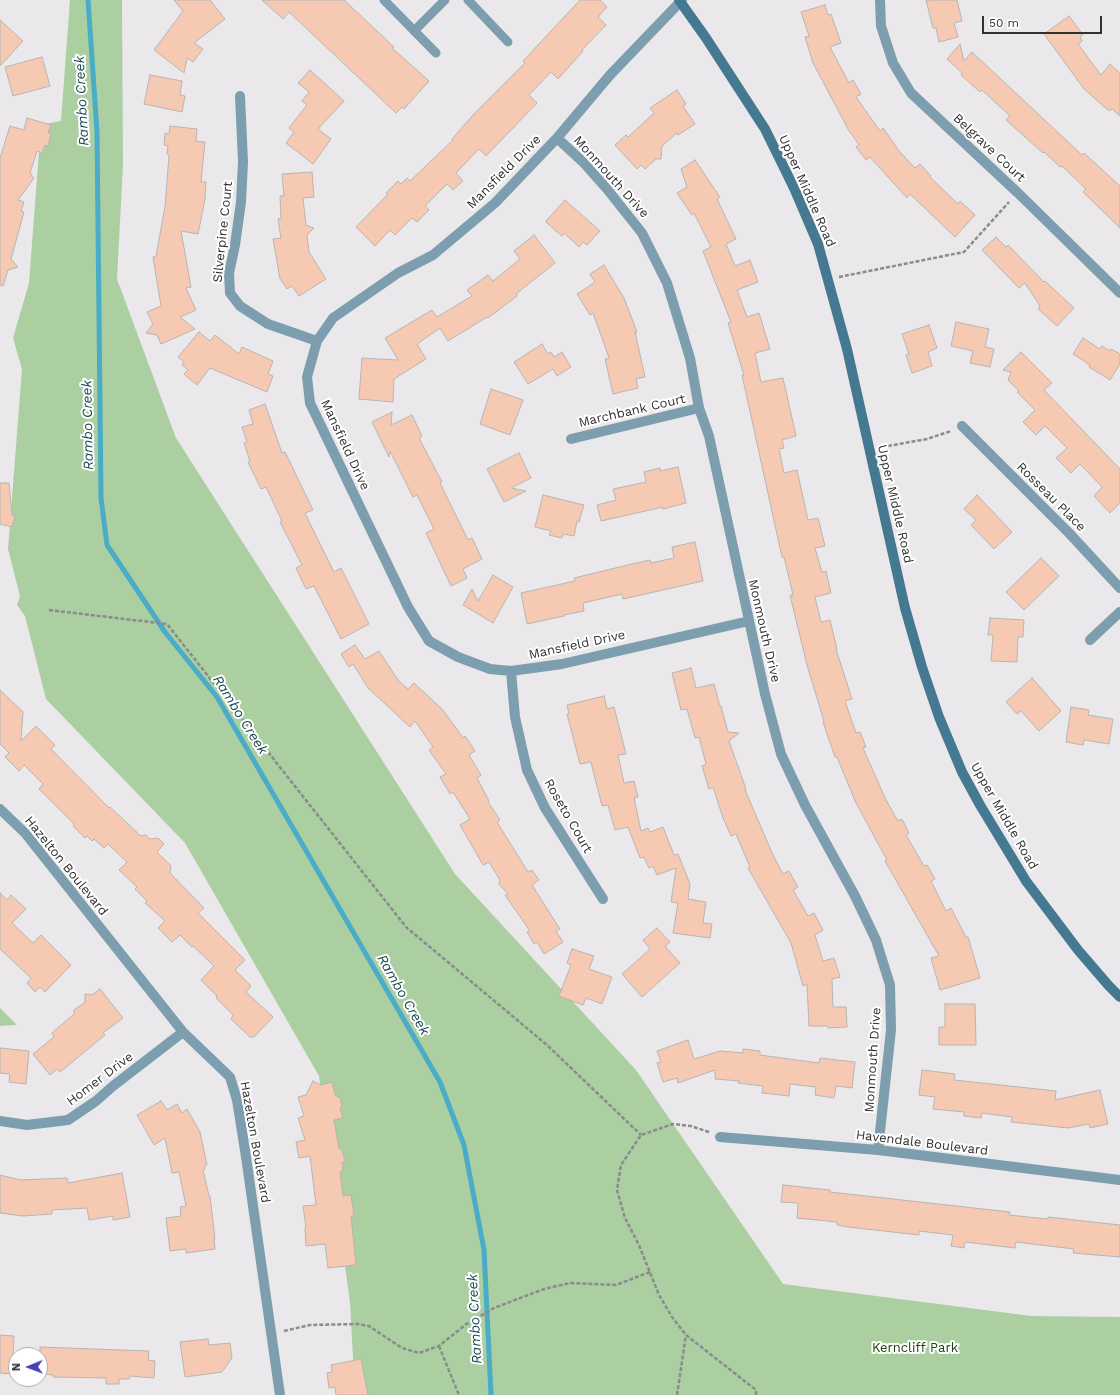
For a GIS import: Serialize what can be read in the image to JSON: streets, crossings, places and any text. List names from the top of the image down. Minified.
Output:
{"streets":{"street":["Belgrave Court","Mansfield Drive","Monmouth Drive","Upper Middle Road","Silverpine Court","Marchbank Court","Rosseau Place","Roseto Court","Hazelton Boulevard","Homer Drive","Havendale Boulevard"]},"crossings":[["Mansfield Drive","Monmouth Drive"],["Mansfield Drive","Upper Middle Road"],["Mansfield Drive","Silverpine Court"],["Mansfield Drive","Roseto Court"],["Monmouth Drive","Marchbank Court"],["Monmouth Drive","Havendale Boulevard"],["Hazelton Boulevard","Homer Drive"]],"water":["Rambo Creek"],"parks":["Kerncliff Park"],"scale_bar":"50 m","north":"left"}
